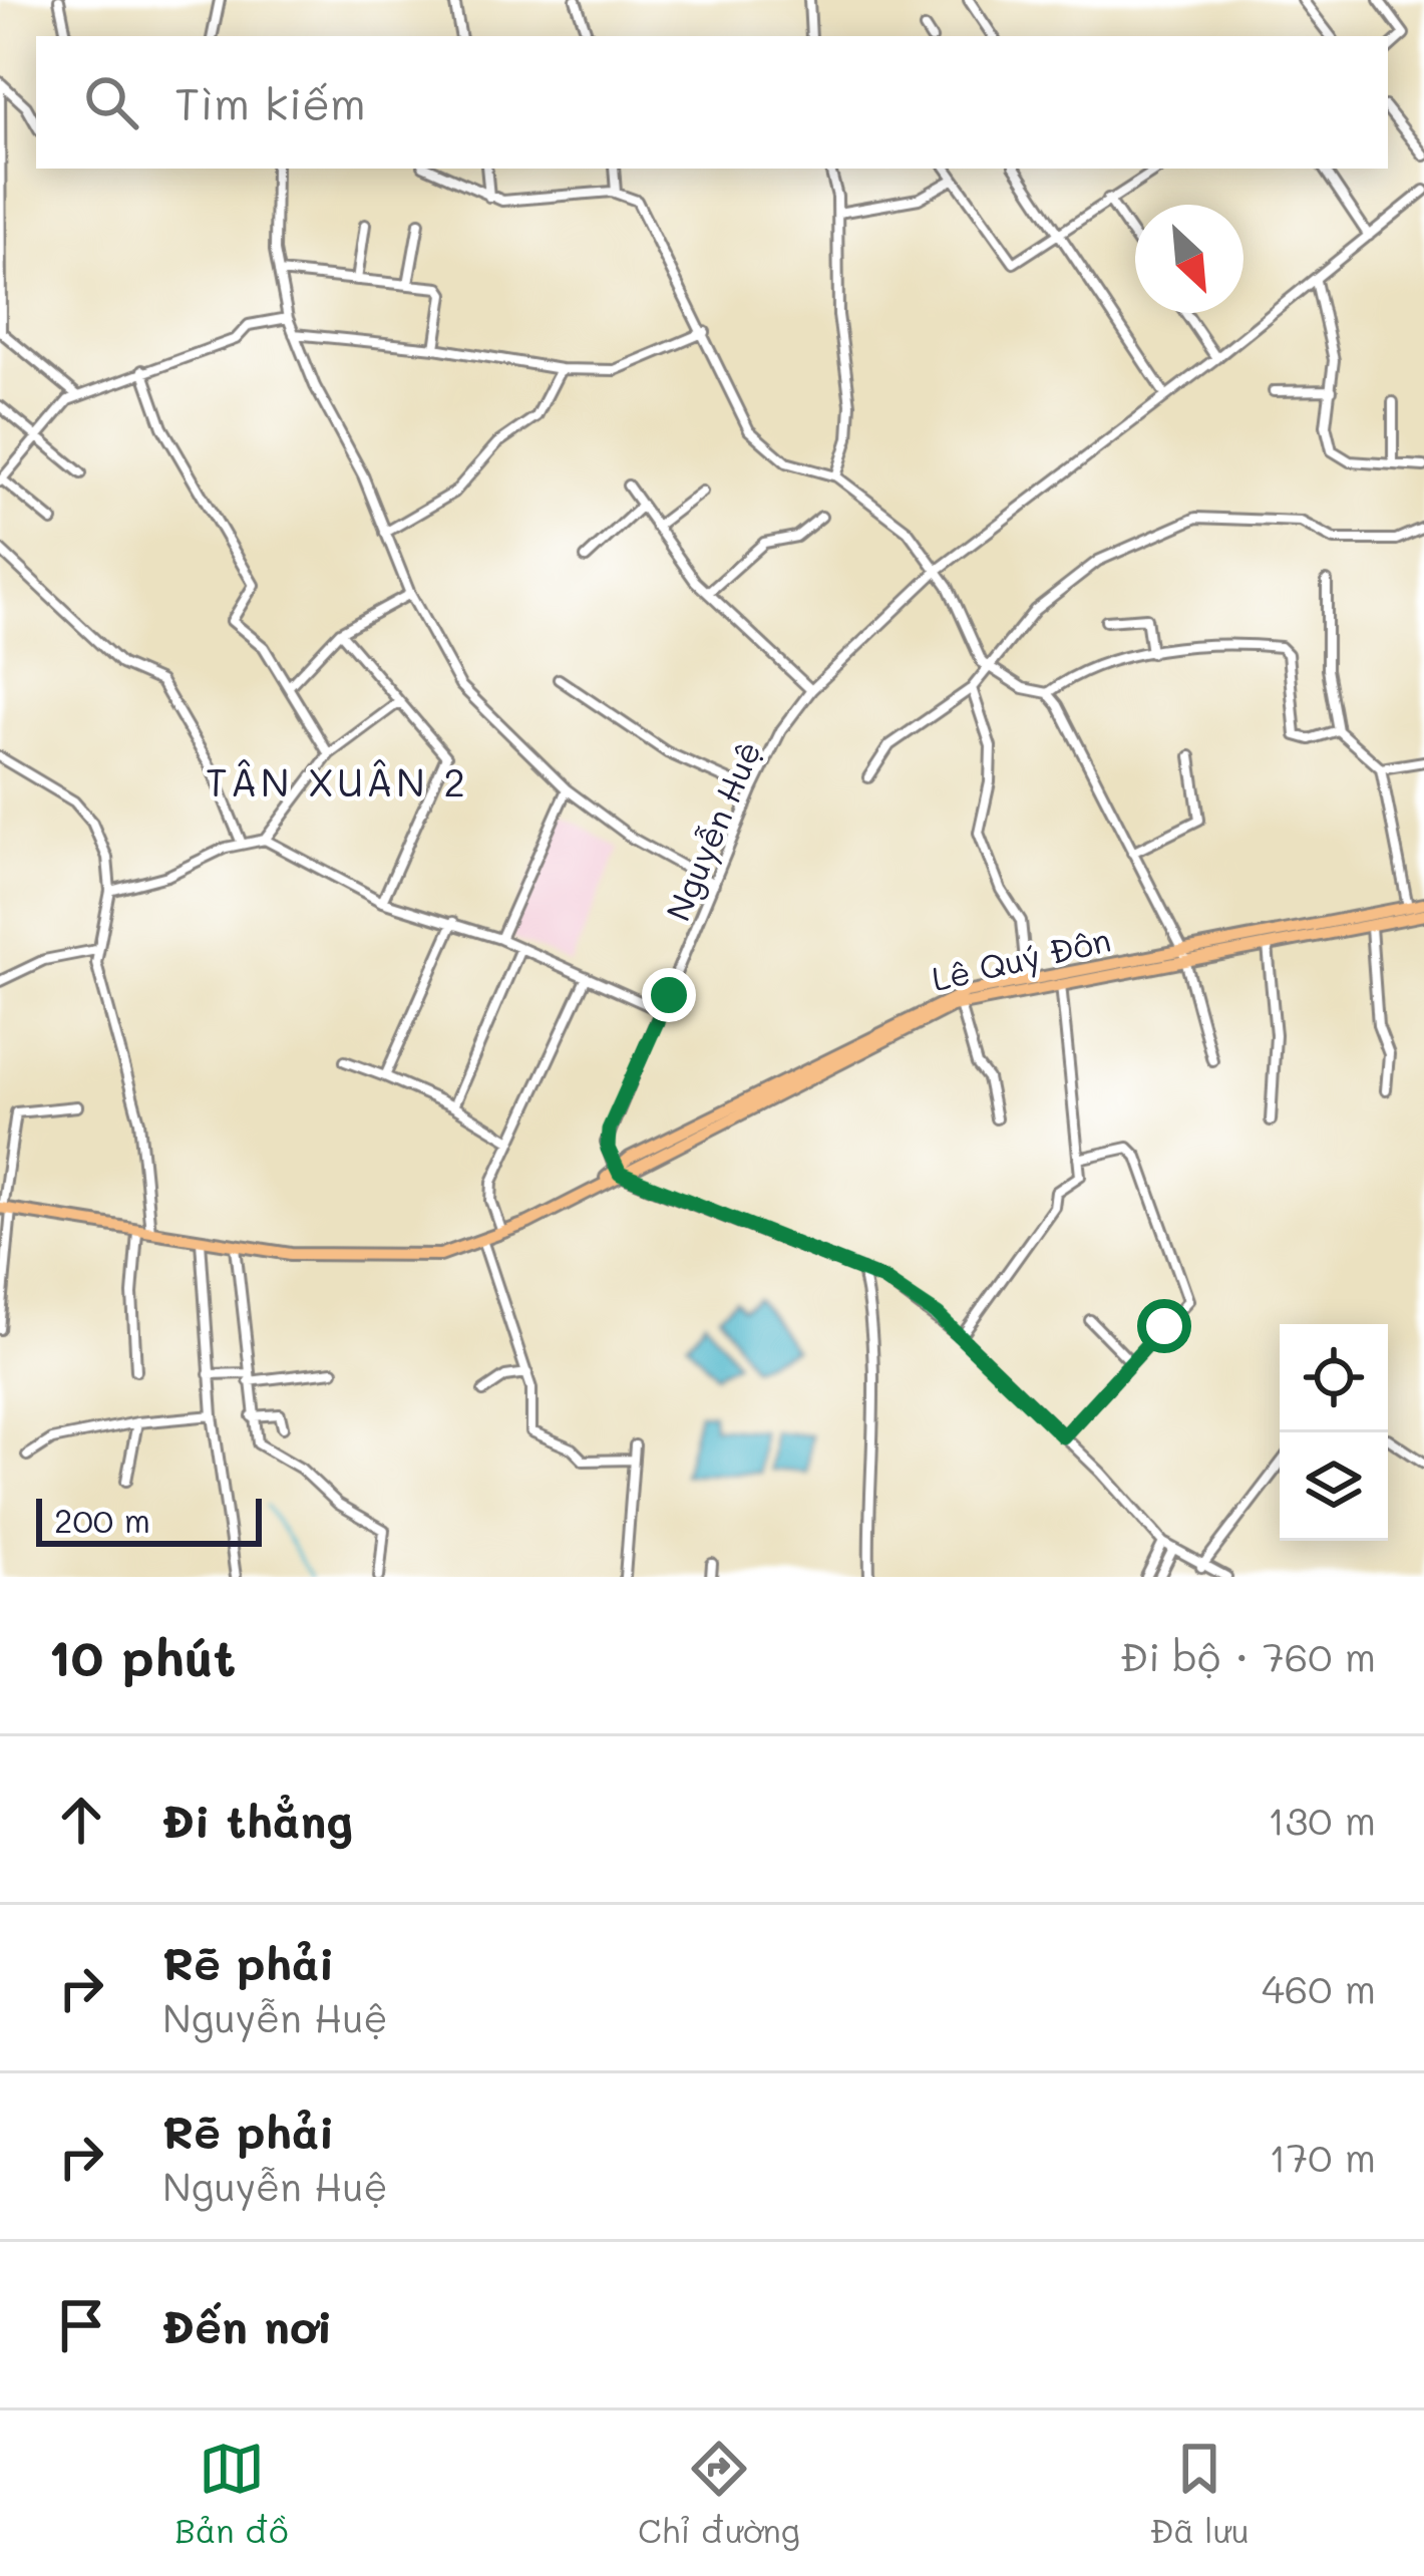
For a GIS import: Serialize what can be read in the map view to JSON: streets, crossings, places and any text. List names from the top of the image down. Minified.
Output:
{"streets":{"main road":["Lê Quý Đôn"],"street":["Nguyễn Huệ"]},"crossings":[["Nguyễn Huệ","Lê Quý Đôn"]],"districts":["TÂN XUÂN 2"],"scale_bar":"200 m","north":"bottom right","page":{"search":"Tìm kiếm","scale":"200 m","heading":["10 phút","Đi bộ · 760 m"],"list":[["Đi thẳng","130 m"],["Rẽ phải","Nguyễn Huệ","460 m"],["Rẽ phải","Nguyễn Huệ","170 m"],"Đến nơi"],"nav":["Bản đồ","Chỉ đường","Đã lưu"]}}
